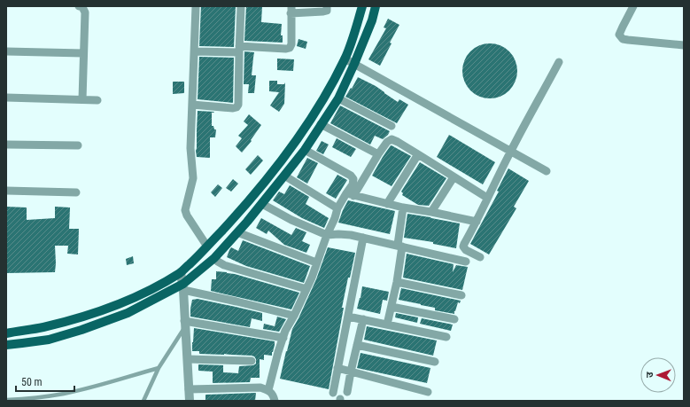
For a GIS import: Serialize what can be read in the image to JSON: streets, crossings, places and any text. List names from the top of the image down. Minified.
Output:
{"scale_bar":"50 m","north":"left"}
